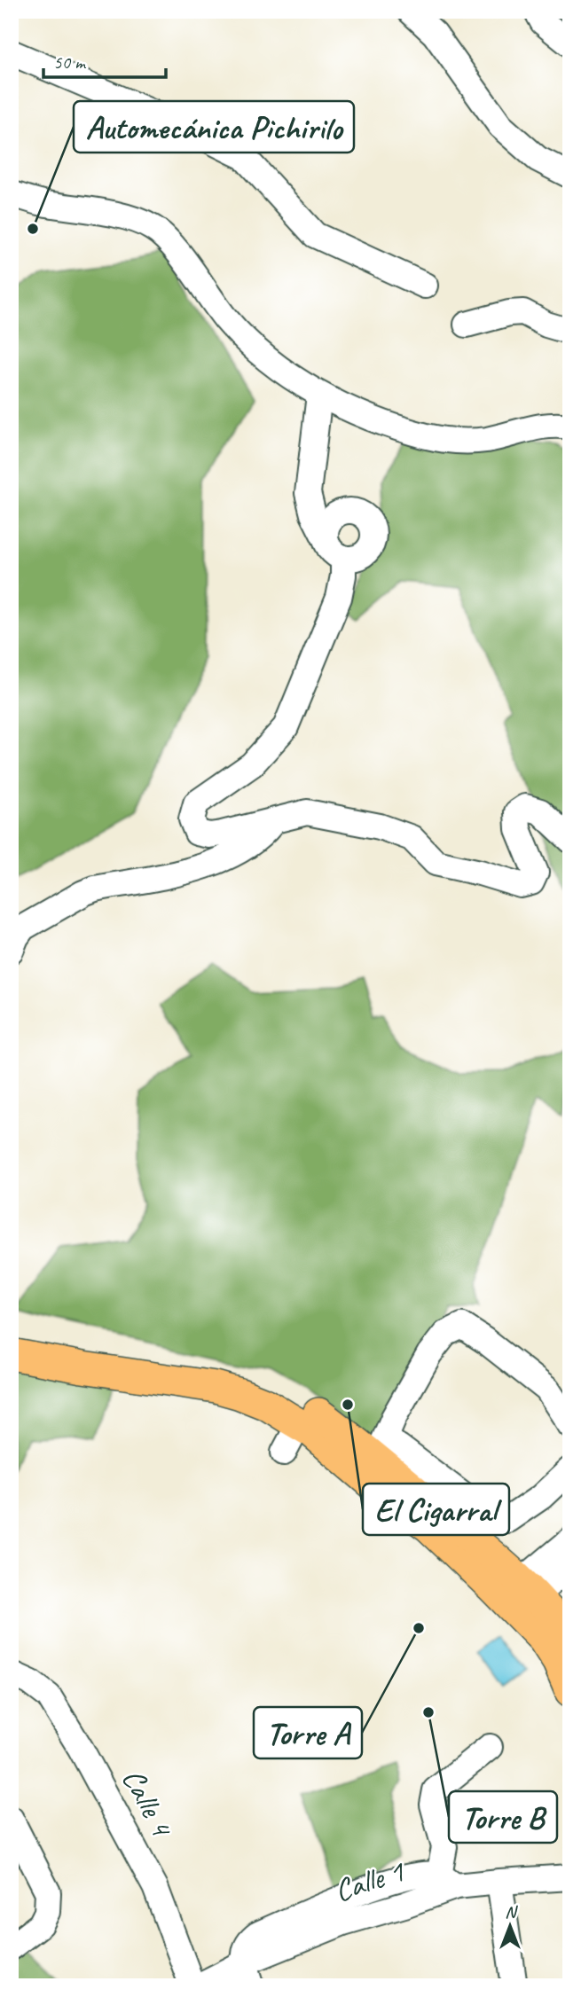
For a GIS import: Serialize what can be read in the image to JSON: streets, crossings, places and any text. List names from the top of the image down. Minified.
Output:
{"streets":{"street":["Calle 4","Calle 1"]},"places":["Automecánica Pichirilo","El Cigarral","Torre A","Torre B"],"scale_bar":"50 m","north":"top"}
